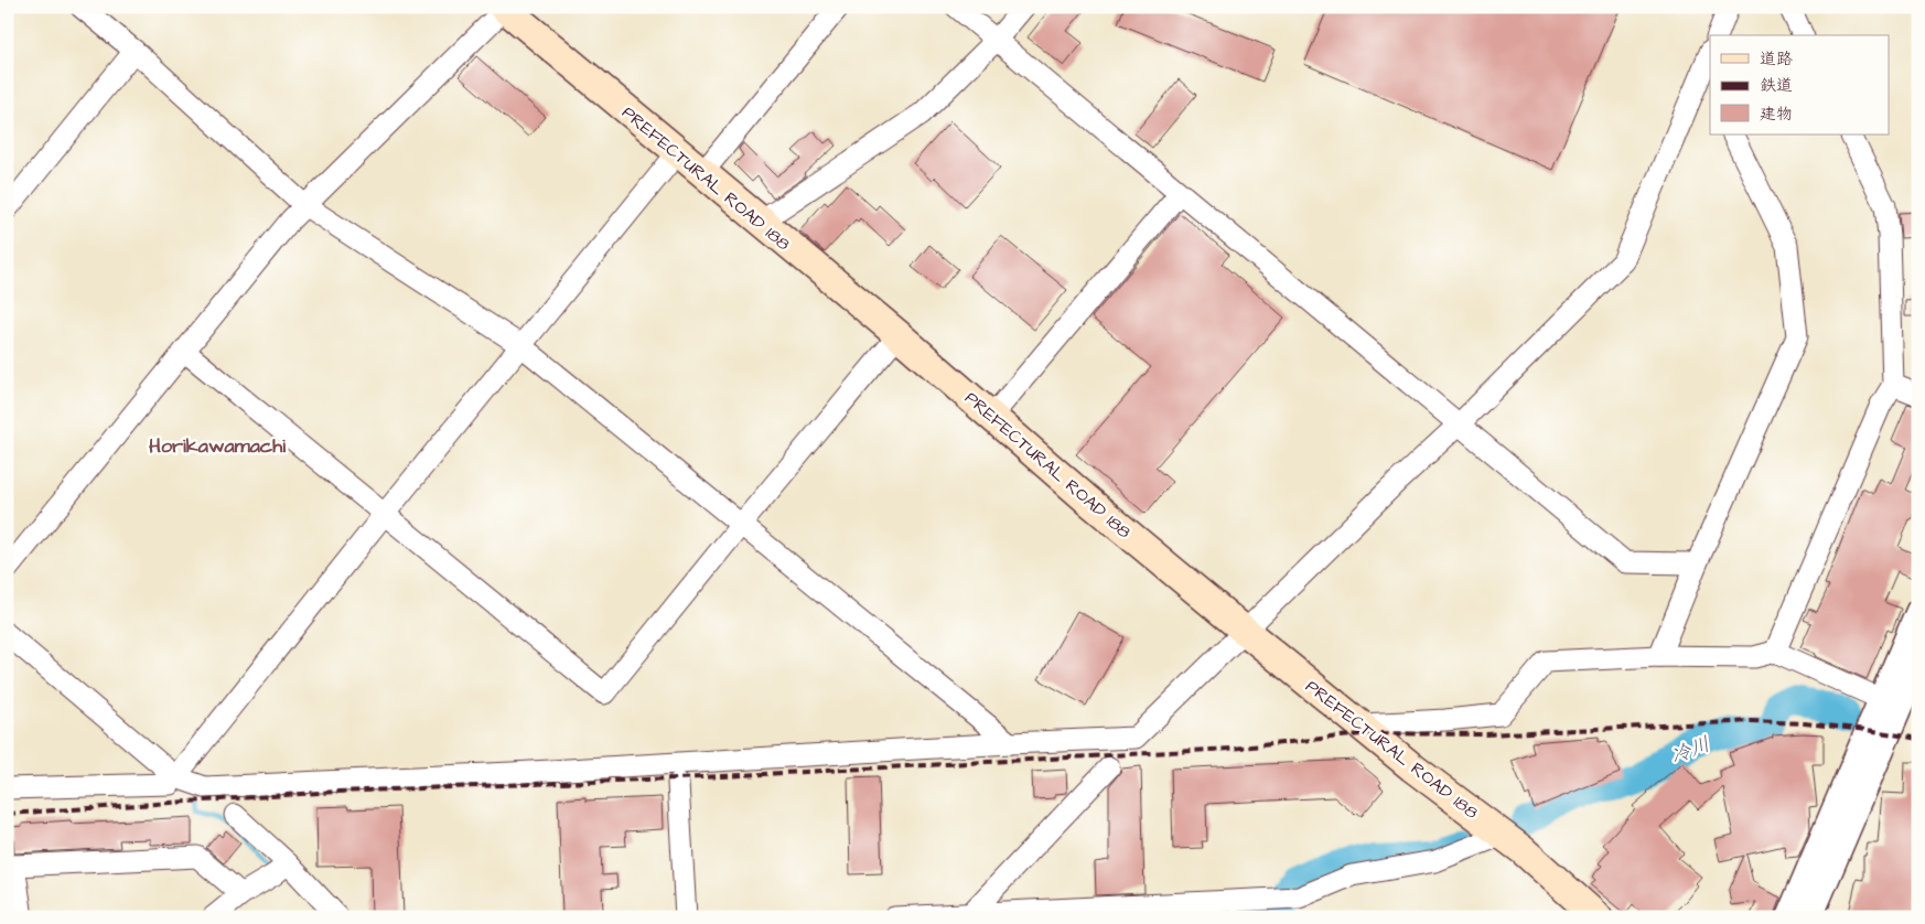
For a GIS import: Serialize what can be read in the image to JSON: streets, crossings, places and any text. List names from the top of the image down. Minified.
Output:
{"streets":{"main road":["PREFECTURAL ROAD 188"]},"districts":["Horikawamachi"],"water":["冷川"],"legend":["道路","鉄道","建物"]}
